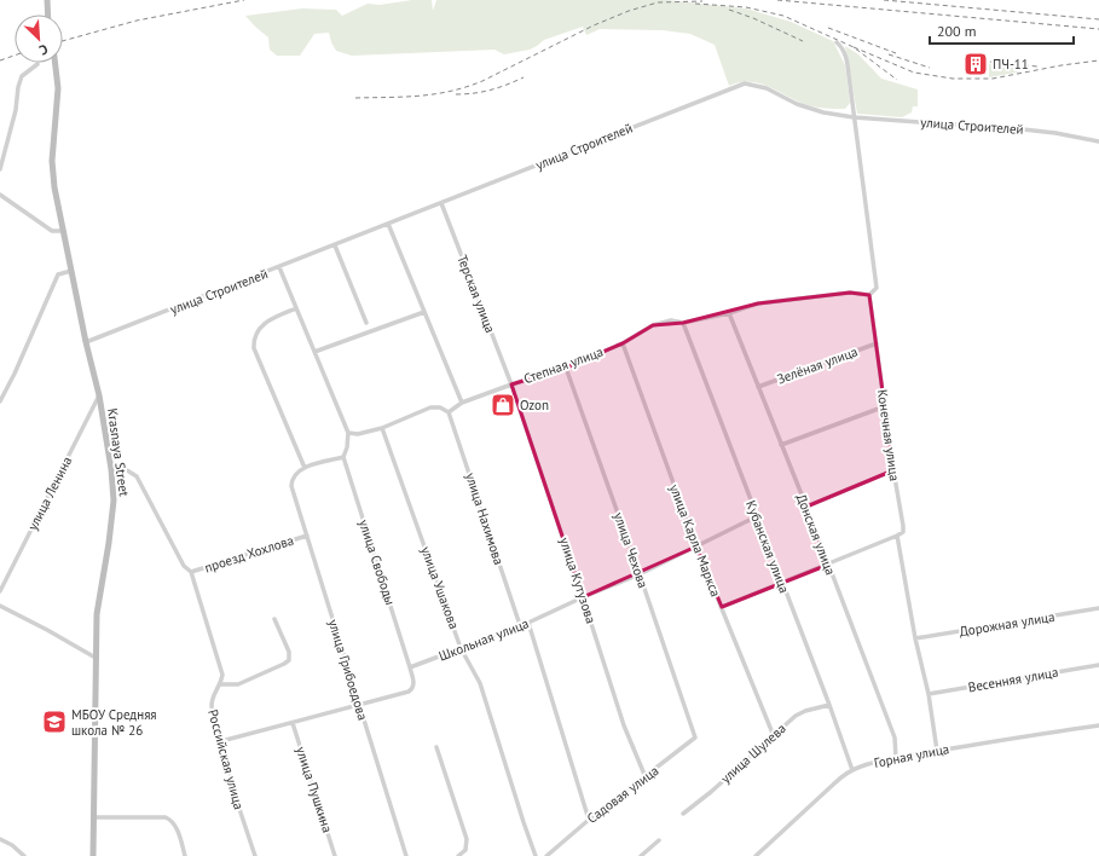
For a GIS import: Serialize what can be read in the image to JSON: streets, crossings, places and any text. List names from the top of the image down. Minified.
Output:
{"streets":{"main road":["Krasnaya Street"],"street":["улица Строителей","Терская улица","Степная улица","Зелёная улица","Конечная улица","улица Ленина","улица Нахимова","Донская улица","улица Карла Маркса","Кубанская улица","улица Чехова","проезд Хохлова","улица Свободы","улица Кутузова","улица Ушакова","Дорожная улица","Школьная улица","улица Грибоедова","Весенняя улица","улица Шулева","Горная улица","Российская улица","улица Пушкина","Садовая улица"]},"crossings":[["улица Строителей","Терская улица"],["улица Строителей","Конечная улица"],["улица Строителей","Krasnaya Street"],["Терская улица","Степная улица"],["Терская улица","улица Кутузова"],["Степная улица","Конечная улица"],["Степная улица","улица Нахимова"],["Степная улица","Донская улица"],["Степная улица","улица Карла Маркса"],["Степная улица","Кубанская улица"],["Степная улица","улица Чехова"],["Степная улица","улица Кутузова"],["Зелёная улица","Конечная улица"],["Зелёная улица","Донская улица"],["Конечная улица","Дорожная улица"],["Конечная улица","Весенняя улица"],["Конечная улица","Горная улица"],["Krasnaya Street","улица Ленина"],["улица Нахимова","Школьная улица"],["Донская улица","Горная улица"],["улица Карла Маркса","Школьная улица"],["улица Карла Маркса","улица Шулева"],["Кубанская улица","Школьная улица"],["Кубанская улица","улица Шулева"],["Кубанская улица","Горная улица"],["улица Чехова","Школьная улица"],["улица Чехова","Садовая улица"],["проезд Хохлова","улица Грибоедова"],["улица Свободы","Школьная улица"],["улица Кутузова","Школьная улица"],["улица Кутузова","Садовая улица"],["улица Ушакова","Школьная улица"]],"places":{"building":["ПЧ-11"],"shop":["Ozon"],"school or university":["МБОУ Средняя школа № 26"]},"scale_bar":"200 m","north":"bottom right"}
